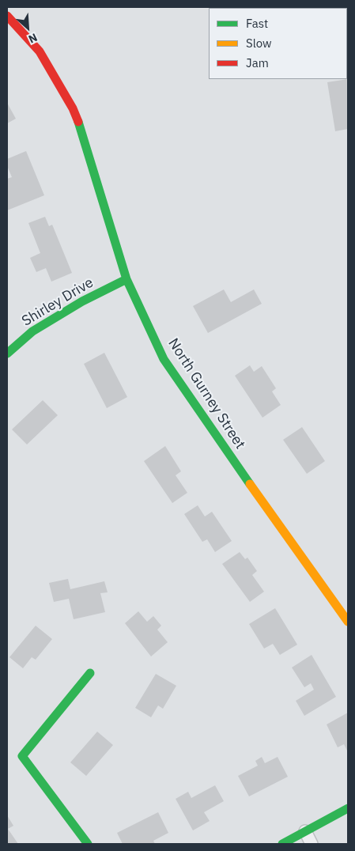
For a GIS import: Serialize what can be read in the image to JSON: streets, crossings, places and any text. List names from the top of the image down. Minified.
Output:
{"streets":{"street":["Shirley Drive","North Gurney Street"]},"crossings":[["Shirley Drive","North Gurney Street"]],"legend":["Fast","Slow","Jam"],"north":"bottom right"}
